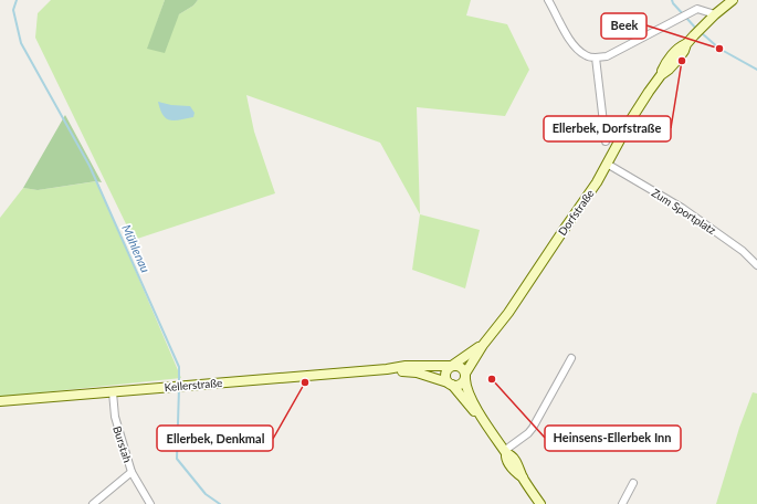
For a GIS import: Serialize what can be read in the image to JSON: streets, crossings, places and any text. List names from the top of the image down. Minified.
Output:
{"streets":{"main road":["Dorfstraße","Kellerstraße"],"street":["Zum Sportplatz","Burstah"]},"crossings":[["Zum Sportplatz","Dorfstraße"],["Dorfstraße","Kellerstraße"],["Kellerstraße","Burstah"]],"water":["Mühlenau"],"places":["Beek","Ellerbek, Dorfstraße","Heinsens-Ellerbek Inn","Ellerbek, Denkmal"]}
